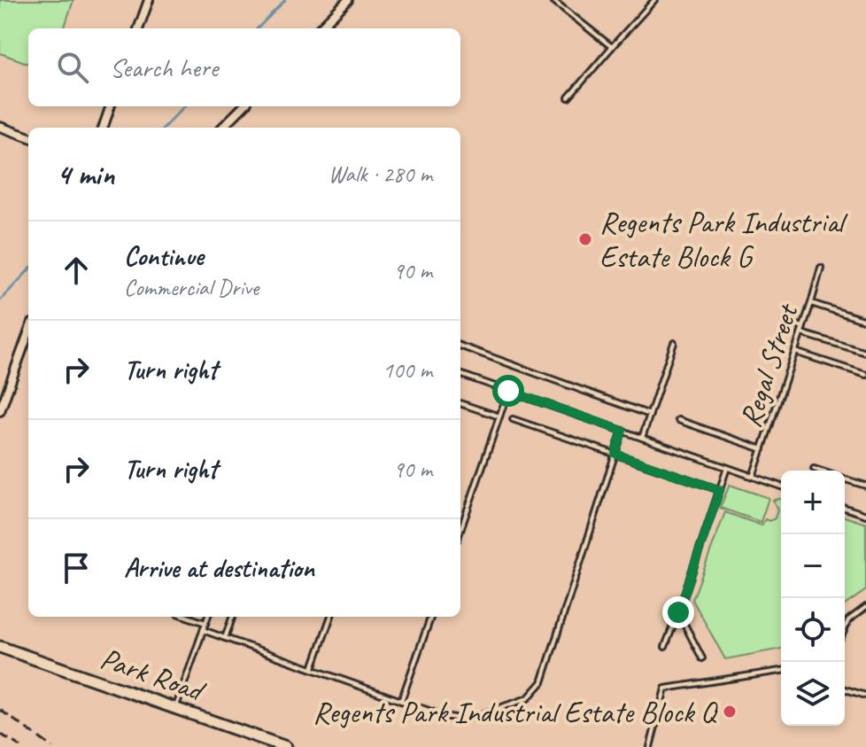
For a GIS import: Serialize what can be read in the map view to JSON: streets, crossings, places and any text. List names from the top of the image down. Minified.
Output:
{"streets":{"main road":["Park Road"],"lane":["Regal Street"]},"places":["Regents Park Industrial Estate Block G","Regents Park Industrial Estate Block Q"],"page":{"search":"Search here","heading":["4 min","Walk · 280 m"],"list":[["Continue","Commercial Drive","90 m"],["Turn right","100 m"],["Turn right","90 m"],"Arrive at destination"],"map_buttons":["+","−"]}}
